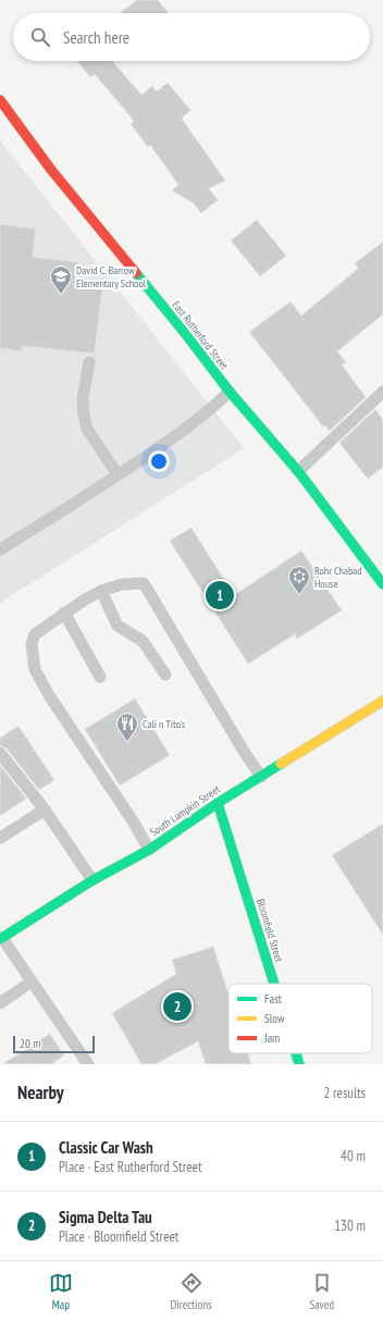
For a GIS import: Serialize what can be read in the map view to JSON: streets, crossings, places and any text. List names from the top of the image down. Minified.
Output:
{"streets":{"street":["East Rutherford Street","South Lumpkin Street","Bloomfield Street"]},"crossings":[["South Lumpkin Street","Bloomfield Street"]],"places":{"school or university":["David C. Barrow Elementary School"],"synagogue":["Rohr Chabad House"],"restaurant":["Cali n Tito's"]},"legend":["Fast","Slow","Jam"],"scale_bar":"20 m","page":{"search":"Search here","pins":["1","2"],"scale":"20 m","heading":["Nearby","2 results"],"list":[{"mark":"1","name":"Classic Car Wash","note":"Place · East Rutherford Street","value":"40 m"},{"mark":"2","name":"Sigma Delta Tau","note":"Place · Bloomfield Street","value":"130 m"}],"nav":["Map","Directions","Saved"]}}
